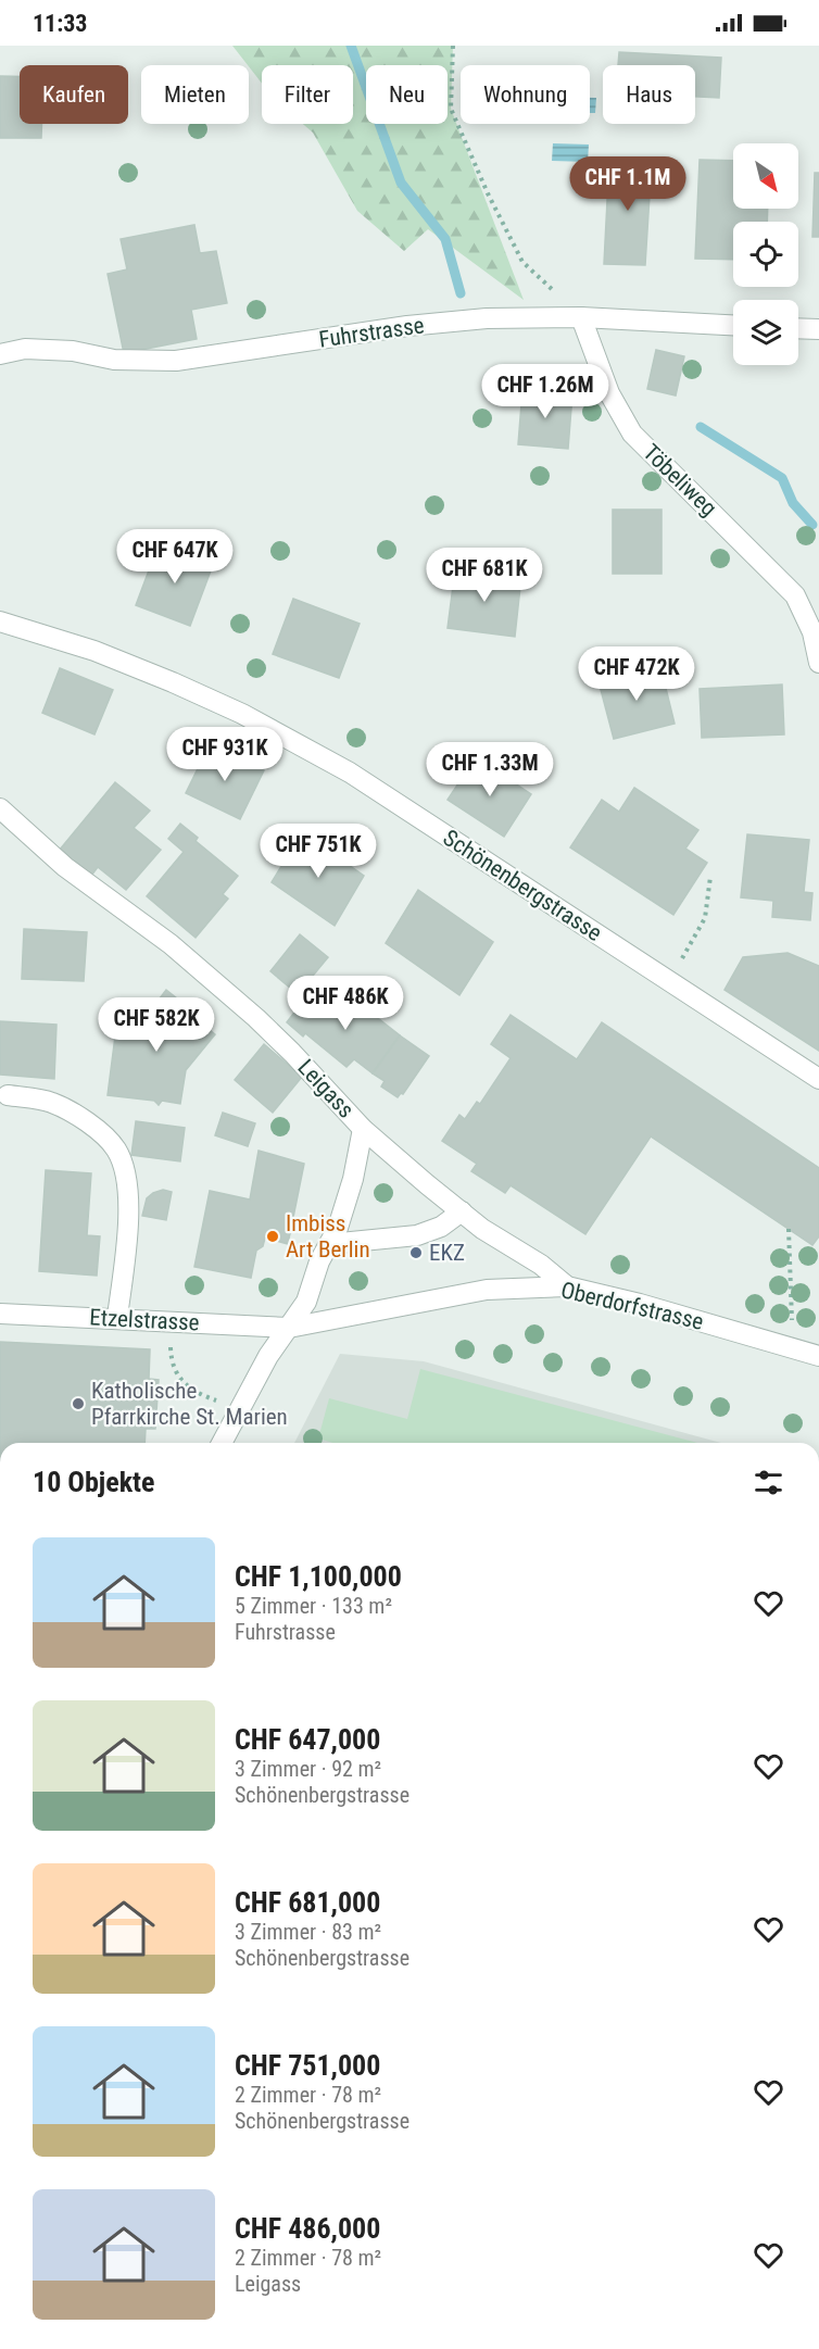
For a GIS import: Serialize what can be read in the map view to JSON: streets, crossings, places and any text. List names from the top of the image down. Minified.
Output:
{"streets":{"street":["Fuhrstrasse","Töbeliweg","Schönenbergstrasse","Leigass","Oberdorfstrasse","Etzelstrasse"]},"crossings":[["Fuhrstrasse","Töbeliweg"],["Leigass","Oberdorfstrasse"],["Oberdorfstrasse","Etzelstrasse"]],"places":["Imbiss Art Berlin","EKZ","Katholische Pfarrkirche St. Marien"],"north":"bottom right","page":{"status":"11:33","chip":["Kaufen","Mieten","Filter","Neu","Wohnung","Haus"],"price":["CHF 1.1M","CHF 1.26M","CHF 647K","CHF 681K","CHF 472K","CHF 931K","CHF 1.33M","CHF 751K","CHF 486K","CHF 582K"],"heading":"10 Objekte","list":[{"name":"CHF 1,100,000","note":"5 Zimmer · 133 m² · Fuhrstrasse"},{"name":"CHF 647,000","note":"3 Zimmer · 92 m² · Schönenbergstrasse"},{"name":"CHF 681,000","note":"3 Zimmer · 83 m² · Schönenbergstrasse"},{"name":"CHF 751,000","note":"2 Zimmer · 78 m² · Schönenbergstrasse"},{"name":"CHF 486,000","note":"2 Zimmer · 78 m² · Leigass"}]}}
